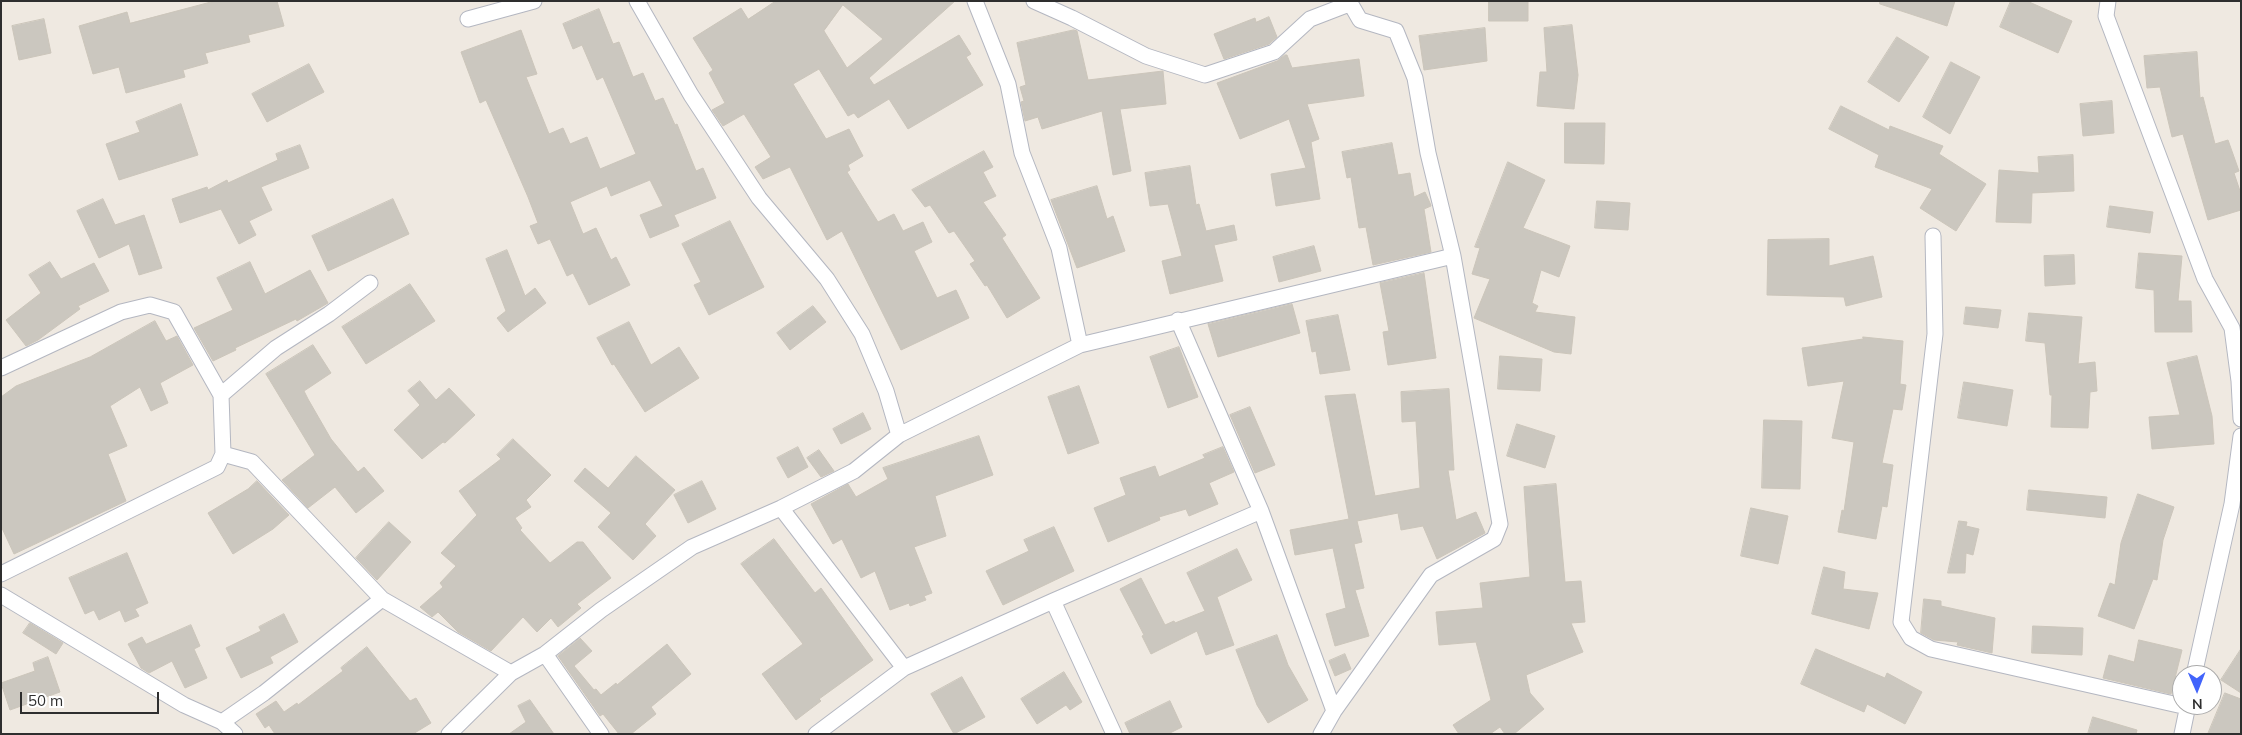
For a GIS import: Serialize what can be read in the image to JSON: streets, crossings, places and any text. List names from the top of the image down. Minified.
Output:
{"scale_bar":"50 m","north":"bottom"}
